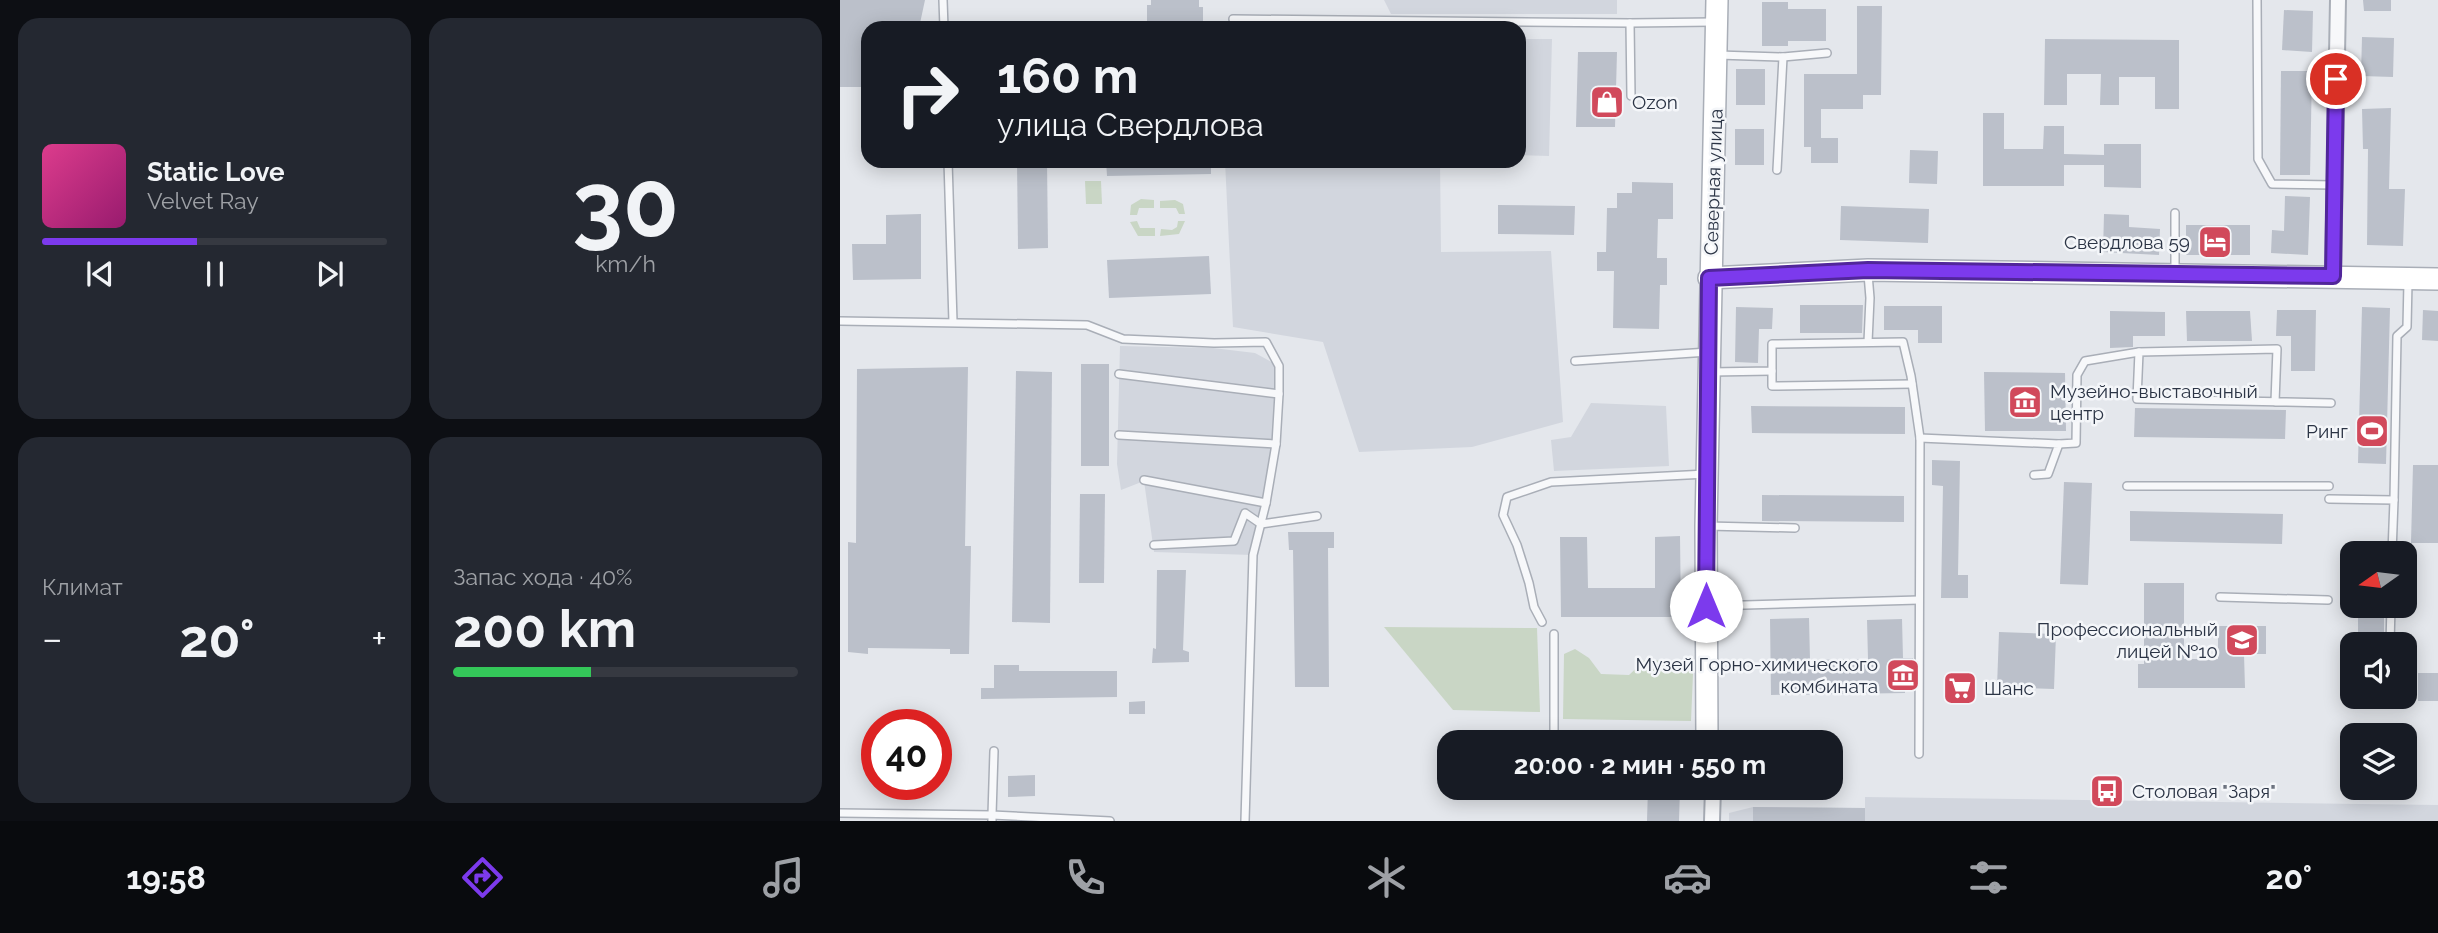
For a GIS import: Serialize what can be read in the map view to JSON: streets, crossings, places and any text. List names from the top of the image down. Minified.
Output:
{"streets":{"street":["Северная улица"]},"places":{"shop":["Ozon"],"hotel":["Свердлова 59"],"museum":["Музейно-выставочный центр","Музей Горно-химического комбината"],"sports":["Ринг"],"school or university":["Профессиональный лицей №10"],"supermarket":["Шанс"],"bus stop":["Столовая \"Заря\""]},"north":"left","page":{"tile":[["30","km/h"],"Климат",["Запас хода · 40%","200 km"]],"turn":["160 m","улица Свердлова"],"song":["Static Love","Velvet Ray"],"heat":["−","20°","+"],"limit":"40","trip":"20:00 · 2 мин · 550 m","tabs":["19:58","20°"]}}
